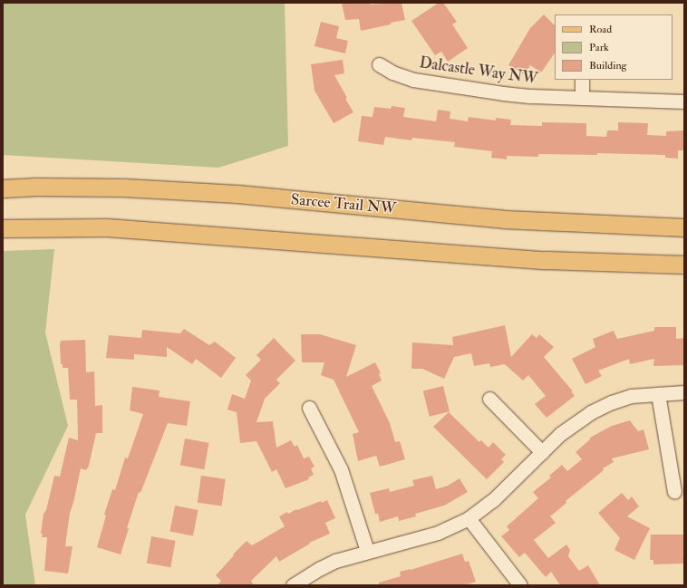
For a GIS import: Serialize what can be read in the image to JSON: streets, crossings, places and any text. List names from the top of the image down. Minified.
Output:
{"streets":{"main road":["Sarcee Trail NW"],"street":["Dalcastle Way NW"]},"legend":["Road","Park","Building"]}
